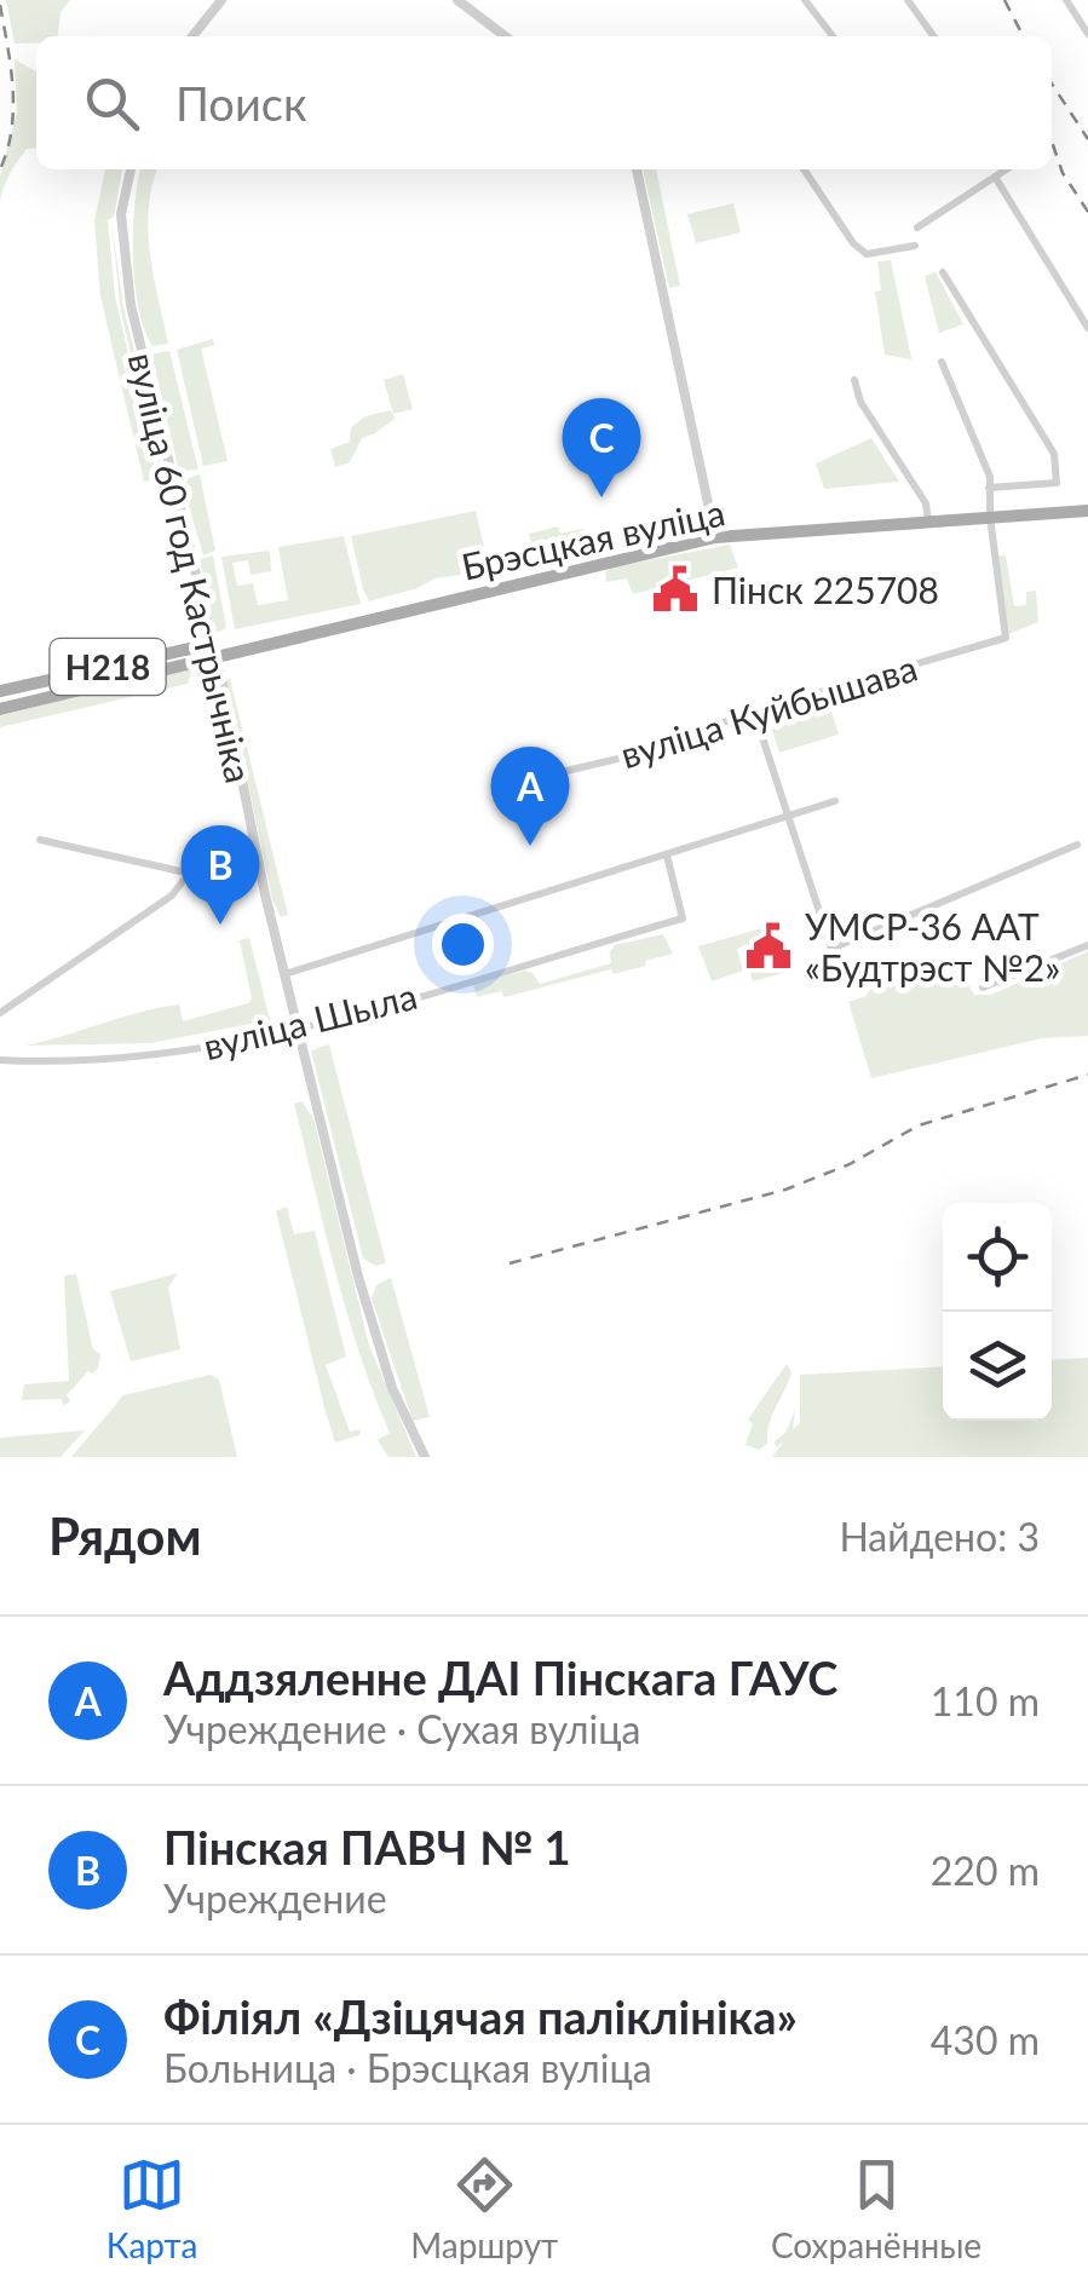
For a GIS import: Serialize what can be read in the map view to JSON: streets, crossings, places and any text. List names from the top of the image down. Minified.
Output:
{"streets":{"main road":["Брэсцкая вуліца","Н218"],"street":["вуліца 60 год Кастрычніка","вуліца Куйбышава","вуліца Шыла"]},"crossings":[["Брэсцкая вуліца","вуліца 60 год Кастрычніка"],["Брэсцкая вуліца","вуліца Куйбышава"],["вуліца 60 год Кастрычніка","вуліца Шыла"]],"places":{"public building":["Пінск 225708","УМСР-36 ААТ «Будтрэст №2»"]},"page":{"search":"Поиск","pins":["C","A","B"],"heading":["Рядом","Найдено: 3"],"list":[{"mark":"A","name":"Аддзяленне ДАІ Пінскага ГАУС","note":"Учреждение · Сухая вуліца","value":"110 m"},{"mark":"B","name":"Пінская ПАВЧ № 1","note":"Учреждение","value":"220 m"},{"mark":"C","name":"Філіял «Дзіцячая паліклініка»","note":"Больница · Брэсцкая вуліца","value":"430 m"}],"nav":["Карта","Маршрут","Сохранённые"]}}
